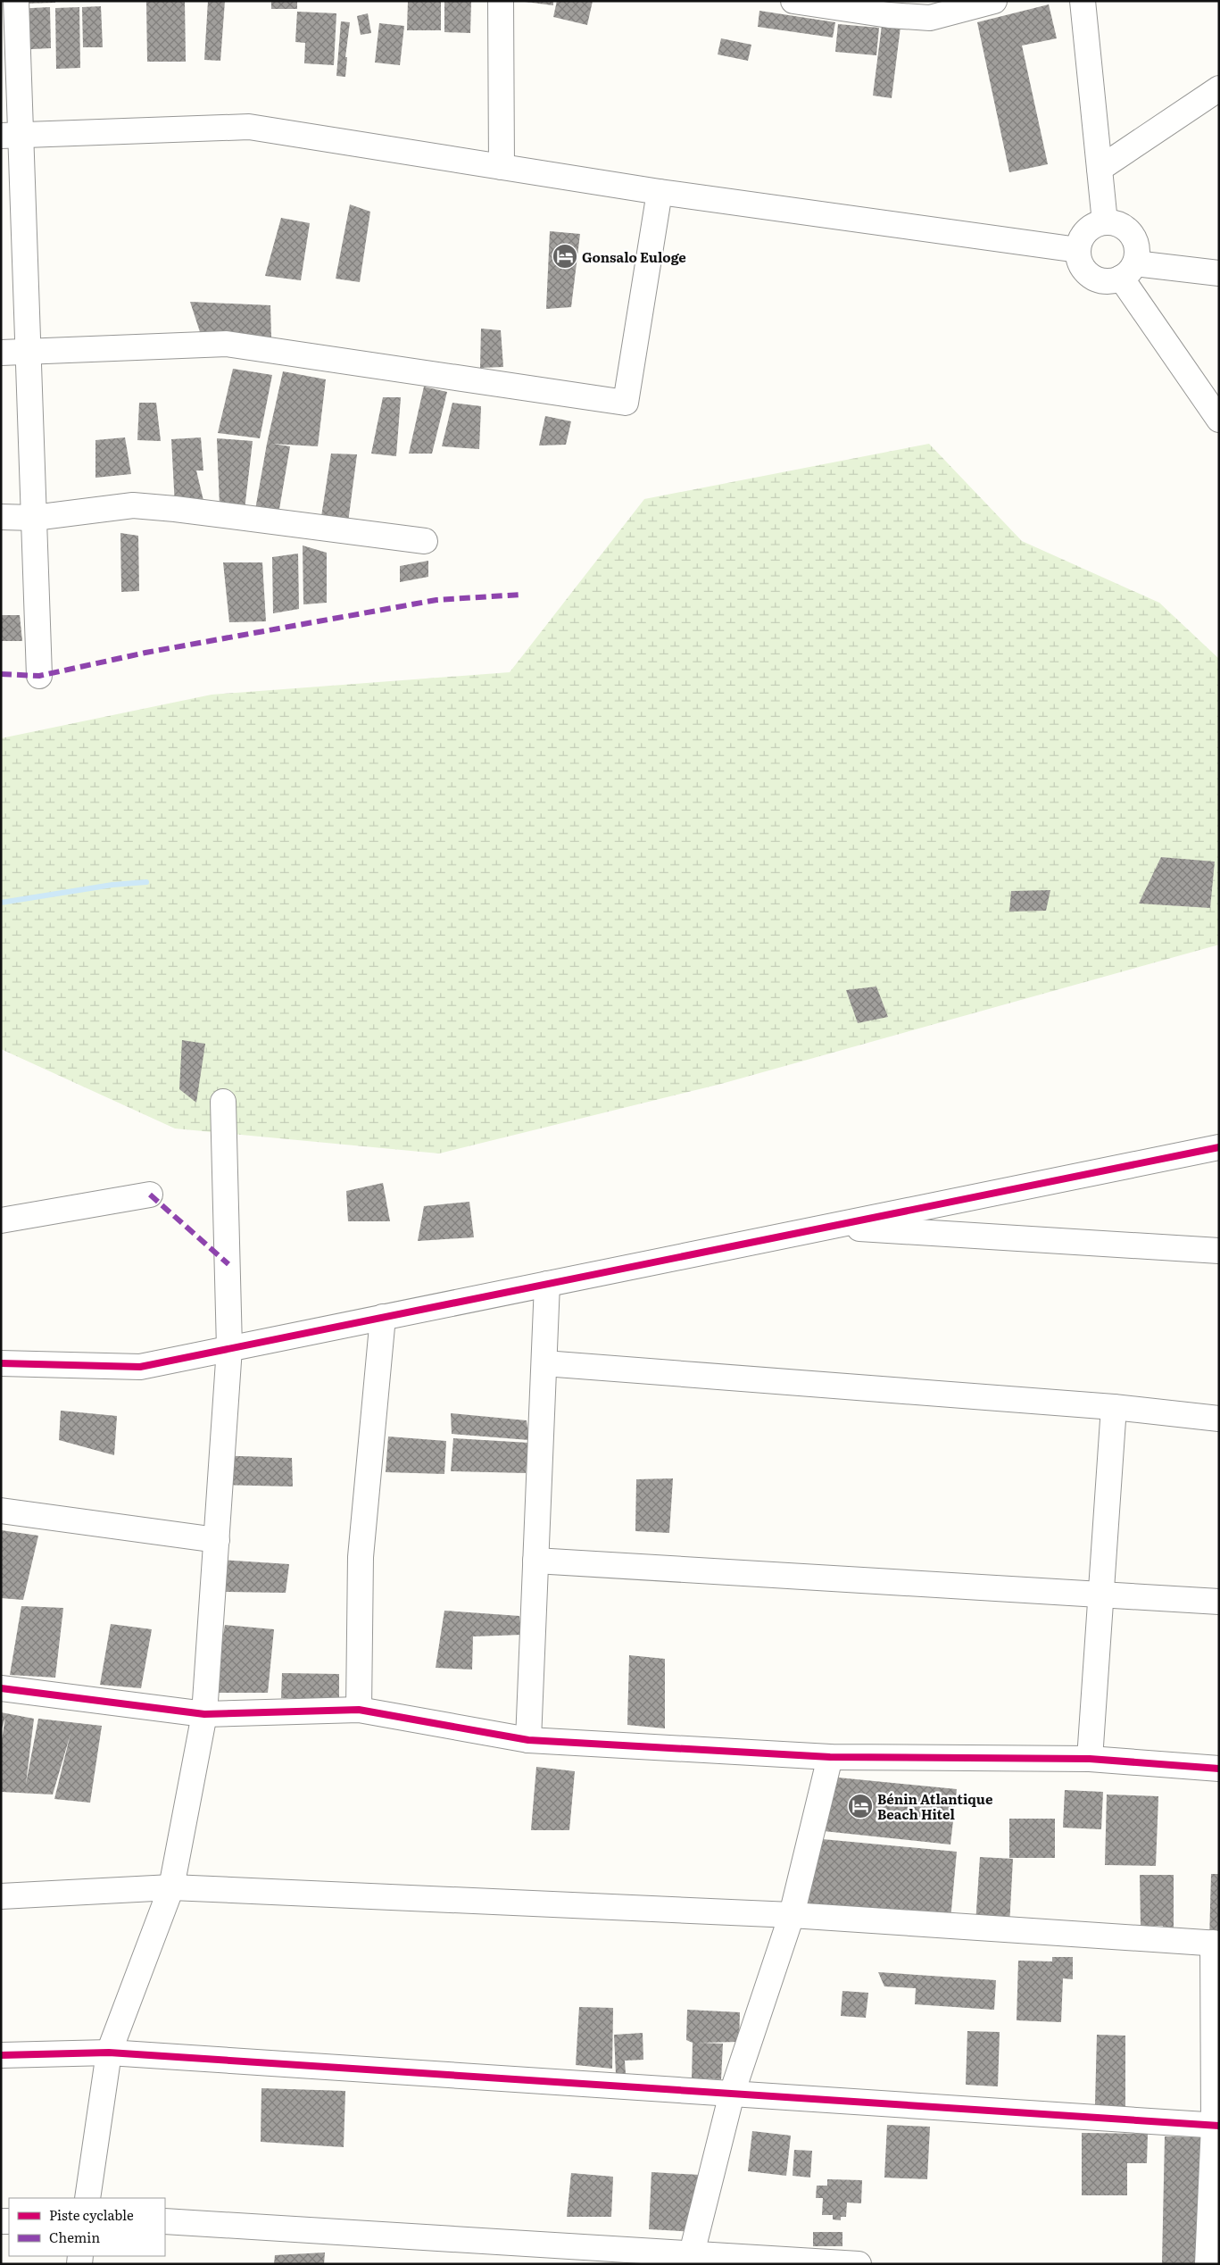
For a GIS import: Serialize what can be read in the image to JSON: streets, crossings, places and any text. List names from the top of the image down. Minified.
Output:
{"places":{"hotel":["Gonsalo Euloge","Bénin Atlantique Beach Hitel"]},"legend":["Piste cyclable","Chemin"]}
